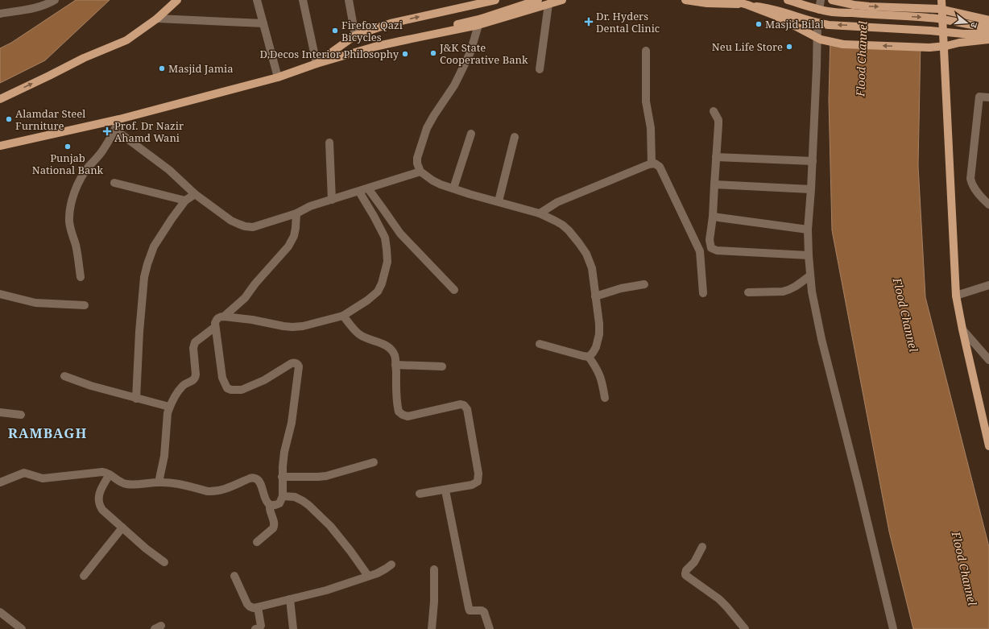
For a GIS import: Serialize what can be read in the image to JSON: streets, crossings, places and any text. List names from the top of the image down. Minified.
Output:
{"districts":["RAMBAGH"],"water":["Flood Channel"],"places":{"health":["Dr. Hyders Dental Clinic","Prof. Dr Nazir Ahamd Wani"],"other":["Masjid Bilal","Firefox Qazi Bicycles","Neu Life Store","J&K State Cooperative Bank","D,Decos Interior Philosophy","Masjid Jamia","Alamdar Steel Furniture","Punjab National Bank"]},"north":"right"}
